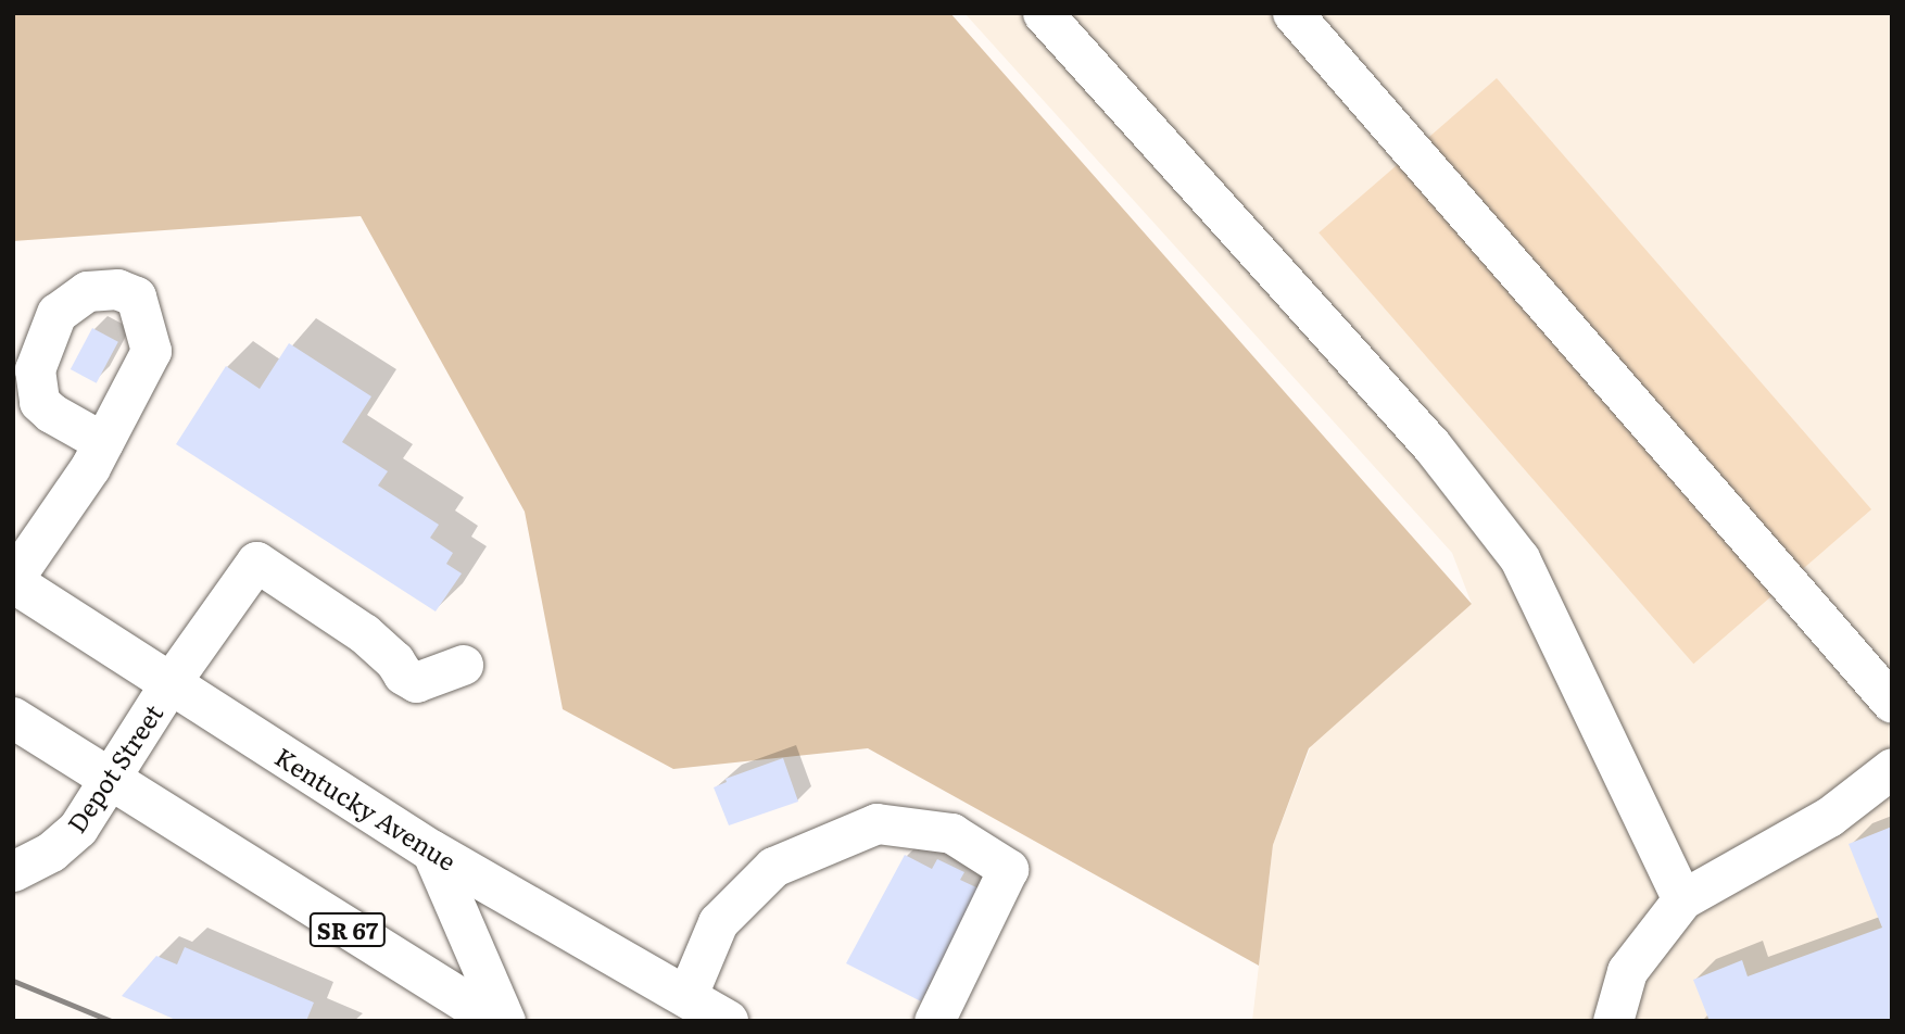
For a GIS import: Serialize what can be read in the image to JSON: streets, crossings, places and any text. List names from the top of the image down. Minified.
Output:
{"streets":{"main road":["Kentucky Avenue","SR 67"],"street":["Depot Street"]},"crossings":[["Depot Street","Kentucky Avenue"],["Depot Street","SR 67"]]}
